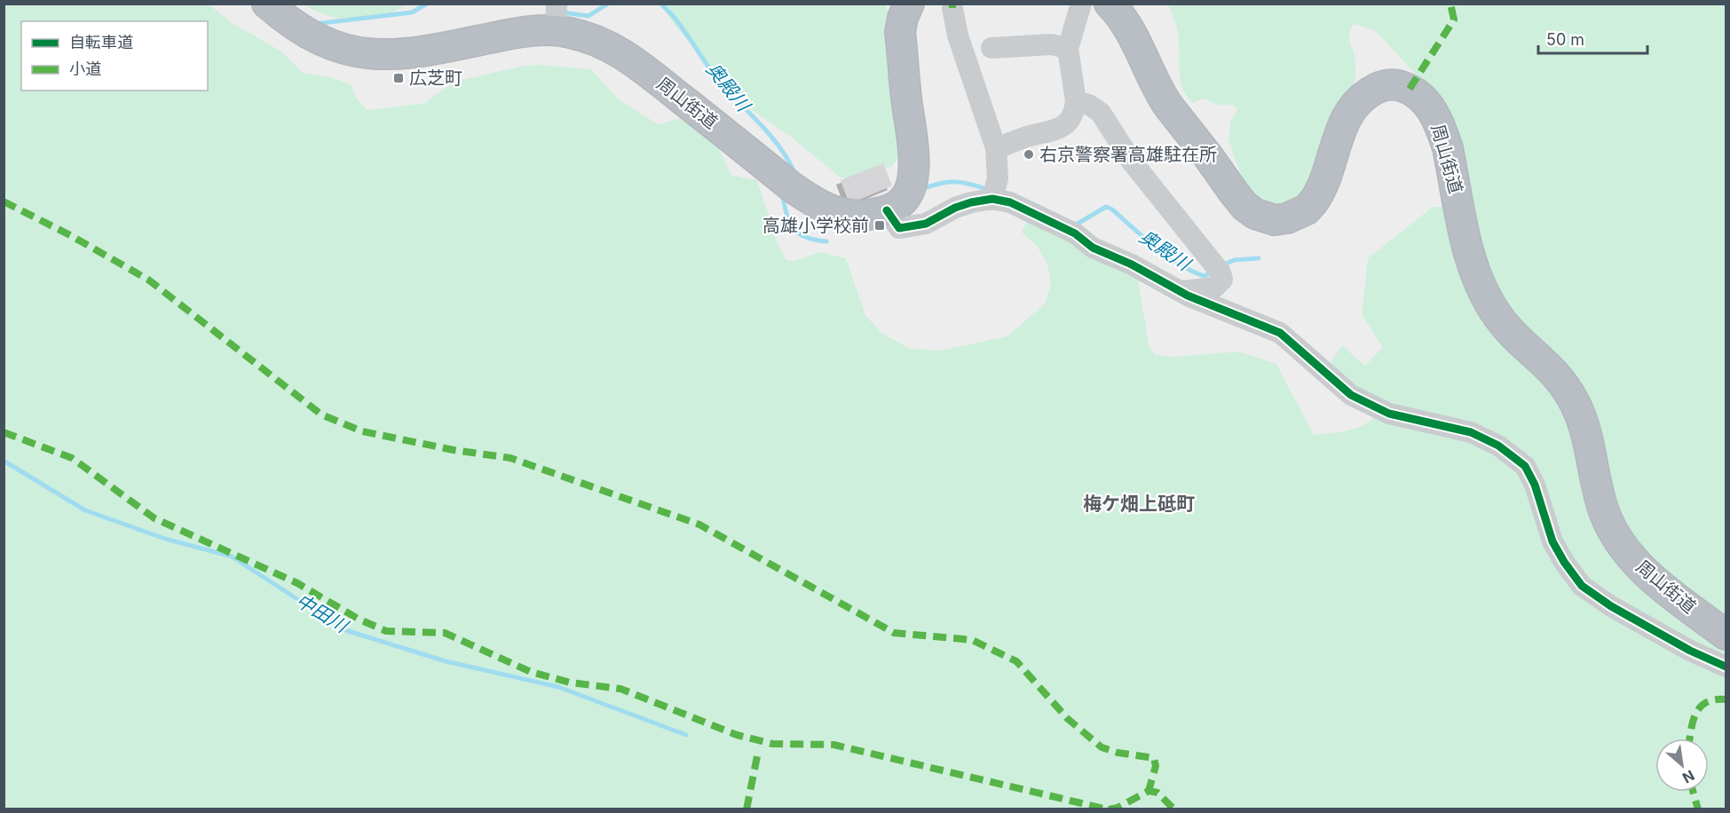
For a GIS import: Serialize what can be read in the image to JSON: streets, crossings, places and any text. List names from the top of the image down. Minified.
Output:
{"streets":{"highway":["周山街道"]},"districts":["梅ケ畑上砥町"],"water":["奥殿川","中田川"],"places":{"transit":["広芝町","高雄小学校前"],"other":["右京警察署高雄駐在所"]},"legend":["自転車道","小道"],"scale_bar":"50 m","north":"bottom right"}
